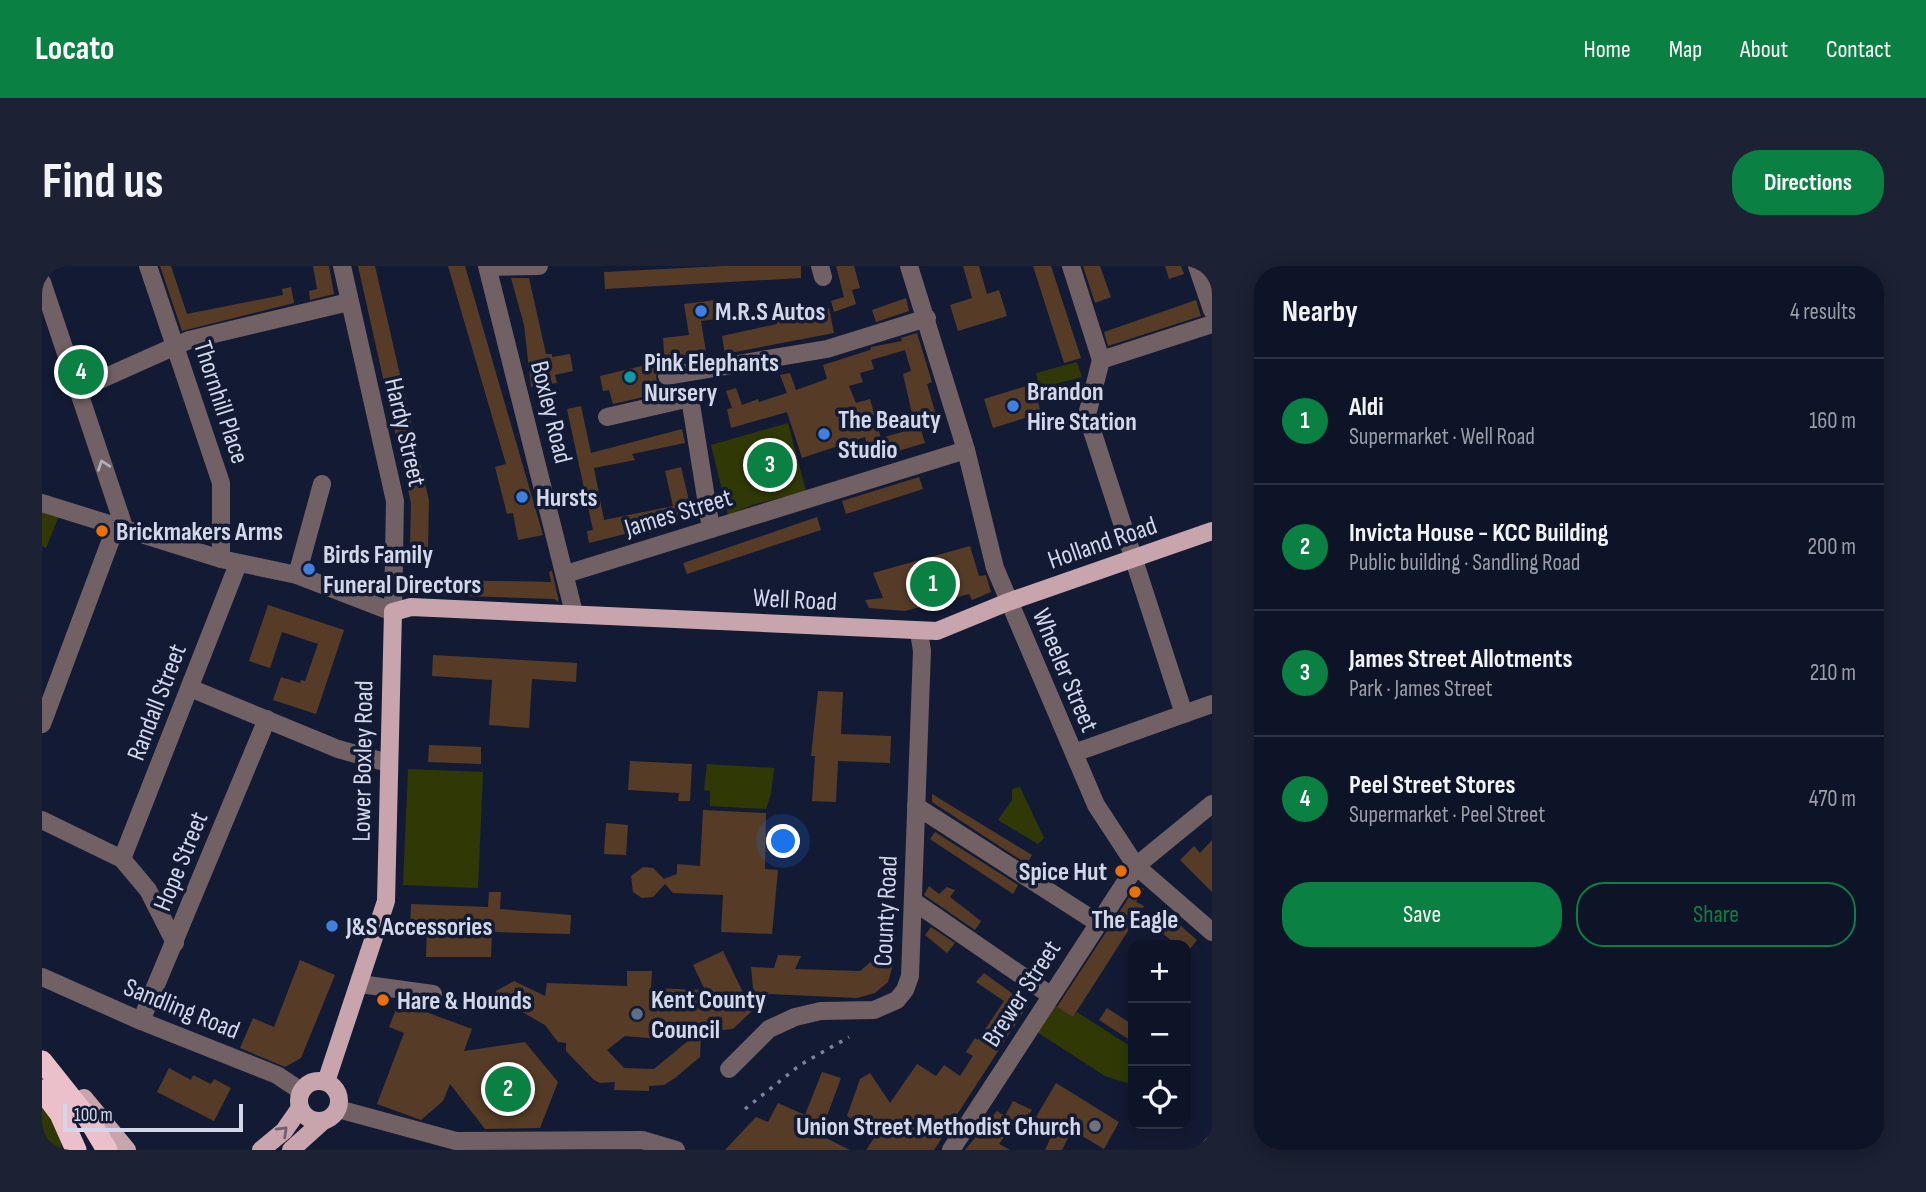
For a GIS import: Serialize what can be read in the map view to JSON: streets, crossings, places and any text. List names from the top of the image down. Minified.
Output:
{"streets":{"main road":["Holland Road","Well Road","Lower Boxley Road"],"street":["Thornhill Place","Boxley Road","Hardy Street","James Street","Wheeler Street","Randall Street","Hope Street","County Road","Brewer Street","Sandling Road"]},"crossings":[["Thornhill Place","Randall Street"],["Boxley Road","James Street"],["Boxley Road","Well Road"],["Hardy Street","Lower Boxley Road"],["James Street","Wheeler Street"],["Holland Road","Well Road"],["Holland Road","Wheeler Street"],["Well Road","Wheeler Street"],["Well Road","County Road"],["Wheeler Street","Brewer Street"],["Lower Boxley Road","Sandling Road"],["Hope Street","Sandling Road"]],"places":["M.R.S Autos","Pink Elephants Nursery","Brandon Hire Station","The Beauty Studio","Hursts","Brickmakers Arms","Birds Family Funeral Directors","Spice Hut","The Eagle","J&S Accessories","Hare & Hounds","Kent County Council","Union Street Methodist Church"],"scale_bar":"100 m","page":{"header":"Locato","nav":["Home","Map","About","Contact"],"buttons":["Directions",["Save","Share"]],"title":"Find us","heading":["Nearby","4 results"],"pins":["4","3","1","2"],"list":[{"mark":"1","name":"Aldi","note":"Supermarket · Well Road","value":"160 m"},{"mark":"2","name":"Invicta House - KCC Building","note":"Public building · Sandling Road","value":"200 m"},{"mark":"3","name":"James Street Allotments","note":"Park · James Street","value":"210 m"},{"mark":"4","name":"Peel Street Stores","note":"Supermarket · Peel Street","value":"470 m"}],"map_buttons":["+","−"],"scale":"100 m"}}
